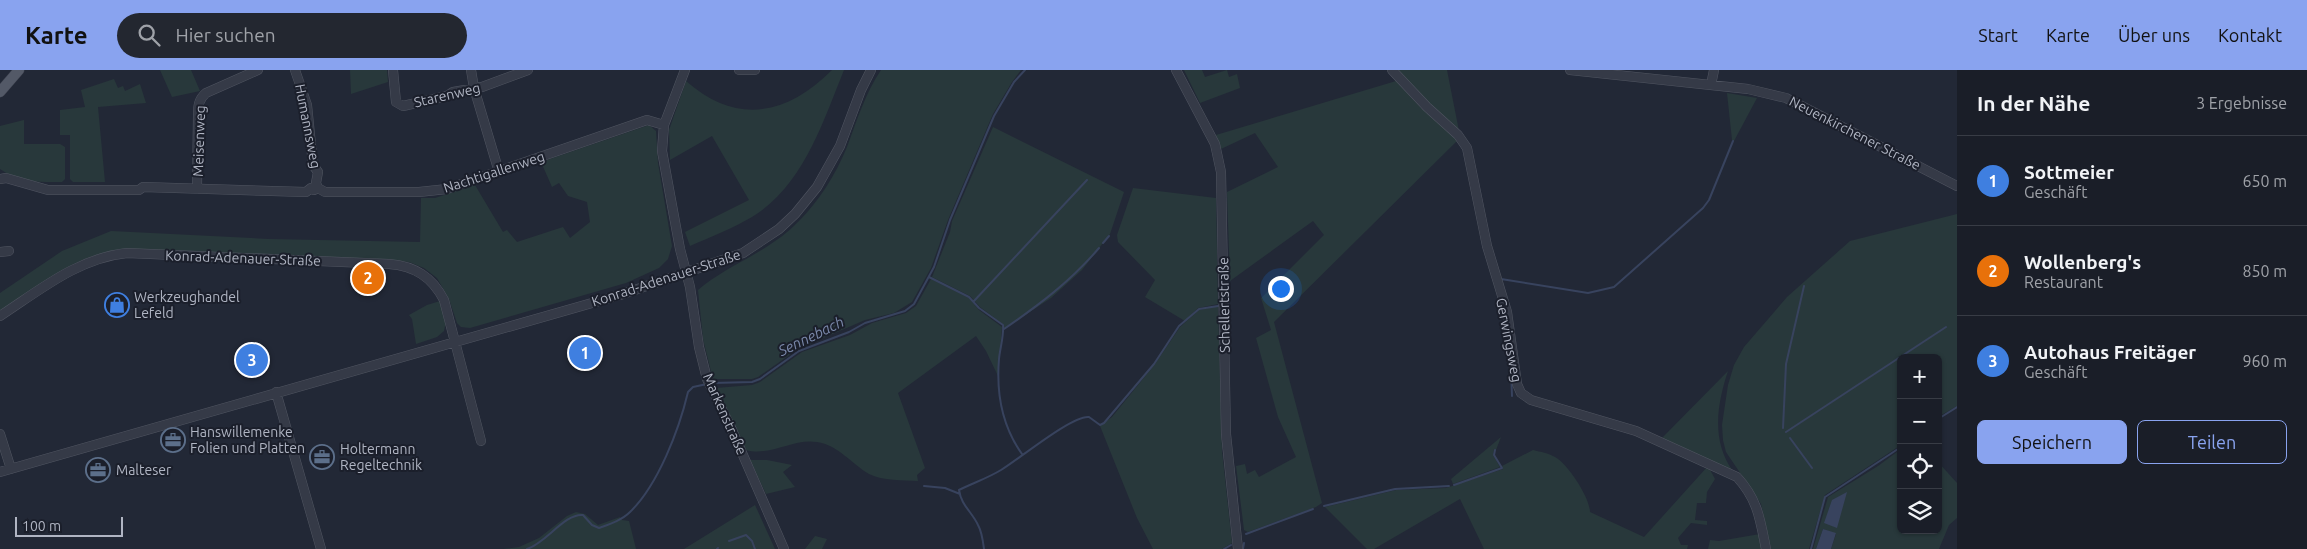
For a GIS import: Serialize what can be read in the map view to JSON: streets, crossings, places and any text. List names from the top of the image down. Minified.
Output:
{"streets":{"street":["Starenweg","Humannsweg","Neuenkirchener Straße","Meisenweg","Nachtigallenweg","Konrad-Adenauer-Straße","Schellertstraße","Gerwingsweg","Markenstraße"]},"crossings":[["Humannsweg","Nachtigallenweg"],["Meisenweg","Nachtigallenweg"],["Nachtigallenweg","Markenstraße"],["Konrad-Adenauer-Straße","Markenstraße"]],"water":["Sennebach"],"places":{"shop":["Werkzeughandel Lefeld"],"office":["Hanswillemenke Folien und Platten","Holtermann Regeltechnik","Malteser"]},"scale_bar":"100 m","page":{"header":"Karte","search":"Hier suchen","nav":["Start","Karte","Über uns","Kontakt"],"heading":["In der Nähe","3 Ergebnisse"],"list":[{"mark":"1","name":"Sottmeier","note":"Geschäft","value":"650 m"},{"mark":"2","name":"Wollenberg's","note":"Restaurant","value":"850 m"},{"mark":"3","name":"Autohaus Freitäger","note":"Geschäft","value":"960 m"}],"pins":["2","1","3"],"map_buttons":["+","−"],"buttons":["Speichern","Teilen"],"scale":"100 m"}}
